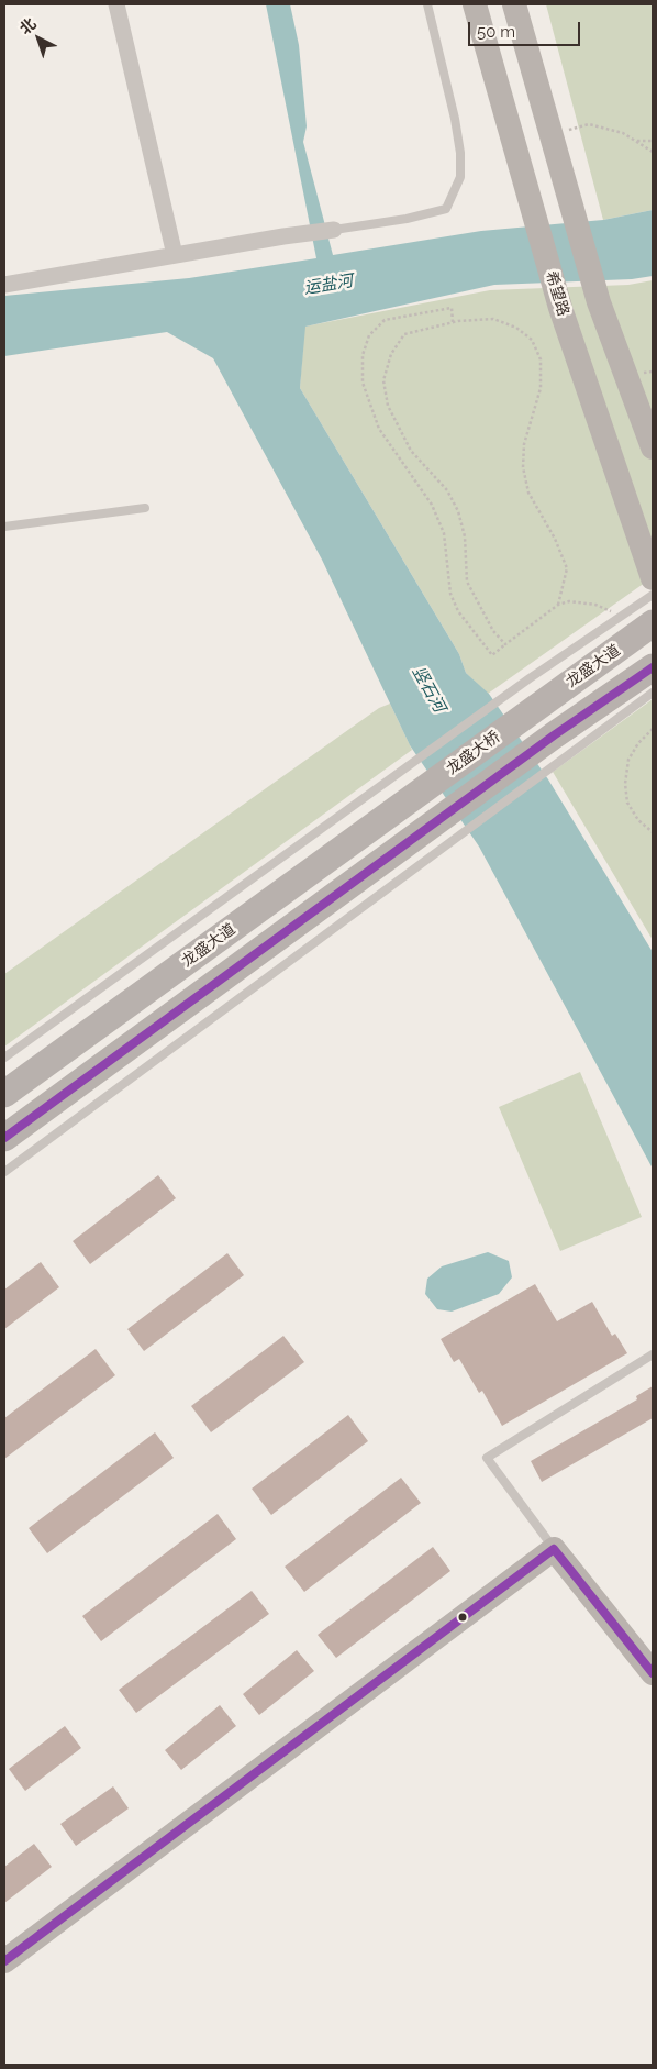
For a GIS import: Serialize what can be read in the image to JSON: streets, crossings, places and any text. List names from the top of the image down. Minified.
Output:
{"streets":{"main road":["希望路","龙盛大道","龙盛大桥"]},"crossings":[["龙盛大道","龙盛大桥"]],"water":["运盐河","竖石河"],"scale_bar":"50 m","north":"top left"}
